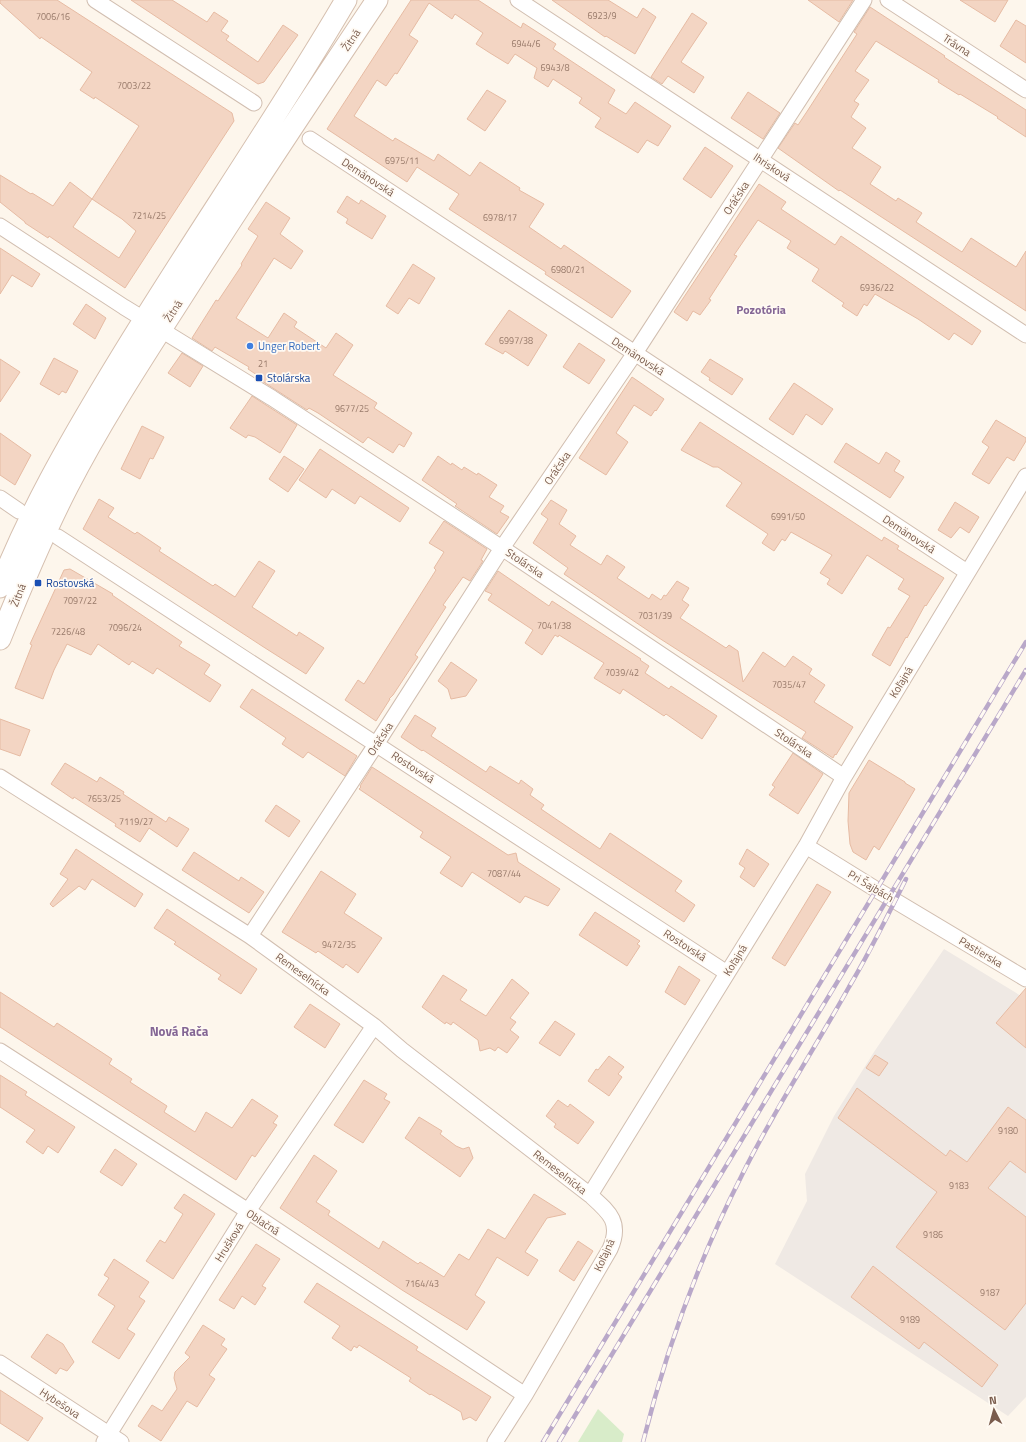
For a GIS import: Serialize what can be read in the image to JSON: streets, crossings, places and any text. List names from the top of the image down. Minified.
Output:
{"streets":{"main road":["Žitná"],"street":["Trávna","Ihrisková","Demänovská","Oráčska","Stolárska","Koľajná","Rostovská","Pri Šajbách","Pastierska","Remeselnícka","Oblačná","Hrušková","Hybešova"]},"crossings":[["Žitná","Stolárska"],["Ihrisková","Oráčska"],["Demänovská","Oráčska"],["Demänovská","Koľajná"],["Oráčska","Stolárska"],["Oráčska","Rostovská"],["Oráčska","Remeselnícka"],["Stolárska","Koľajná"],["Koľajná","Rostovská"],["Koľajná","Pri Šajbách"],["Koľajná","Remeselnícka"],["Koľajná","Oblačná"],["Pri Šajbách","Pastierska"],["Remeselnícka","Hrušková"],["Oblačná","Hrušková"],["Hrušková","Hybešova"]],"districts":["Pozotória","Nová Rača"],"places":{"other":["Unger Robert"],"transit":["Stolárska","Rostovská"]},"house_numbers":["6923/9","7006/16","6944/6","6943/8","7003/22","6975/11","7214/25","6978/17","6980/21","6936/22","6997/38","21","9677/25","6991/50","7097/22","7031/39","7041/38","7096/24","7226/48","7039/42","7035/47","7653/25","7119/27","7087/44","9472/35","9180","9183","9186","7164/43","9187","9189"],"north":"top"}
